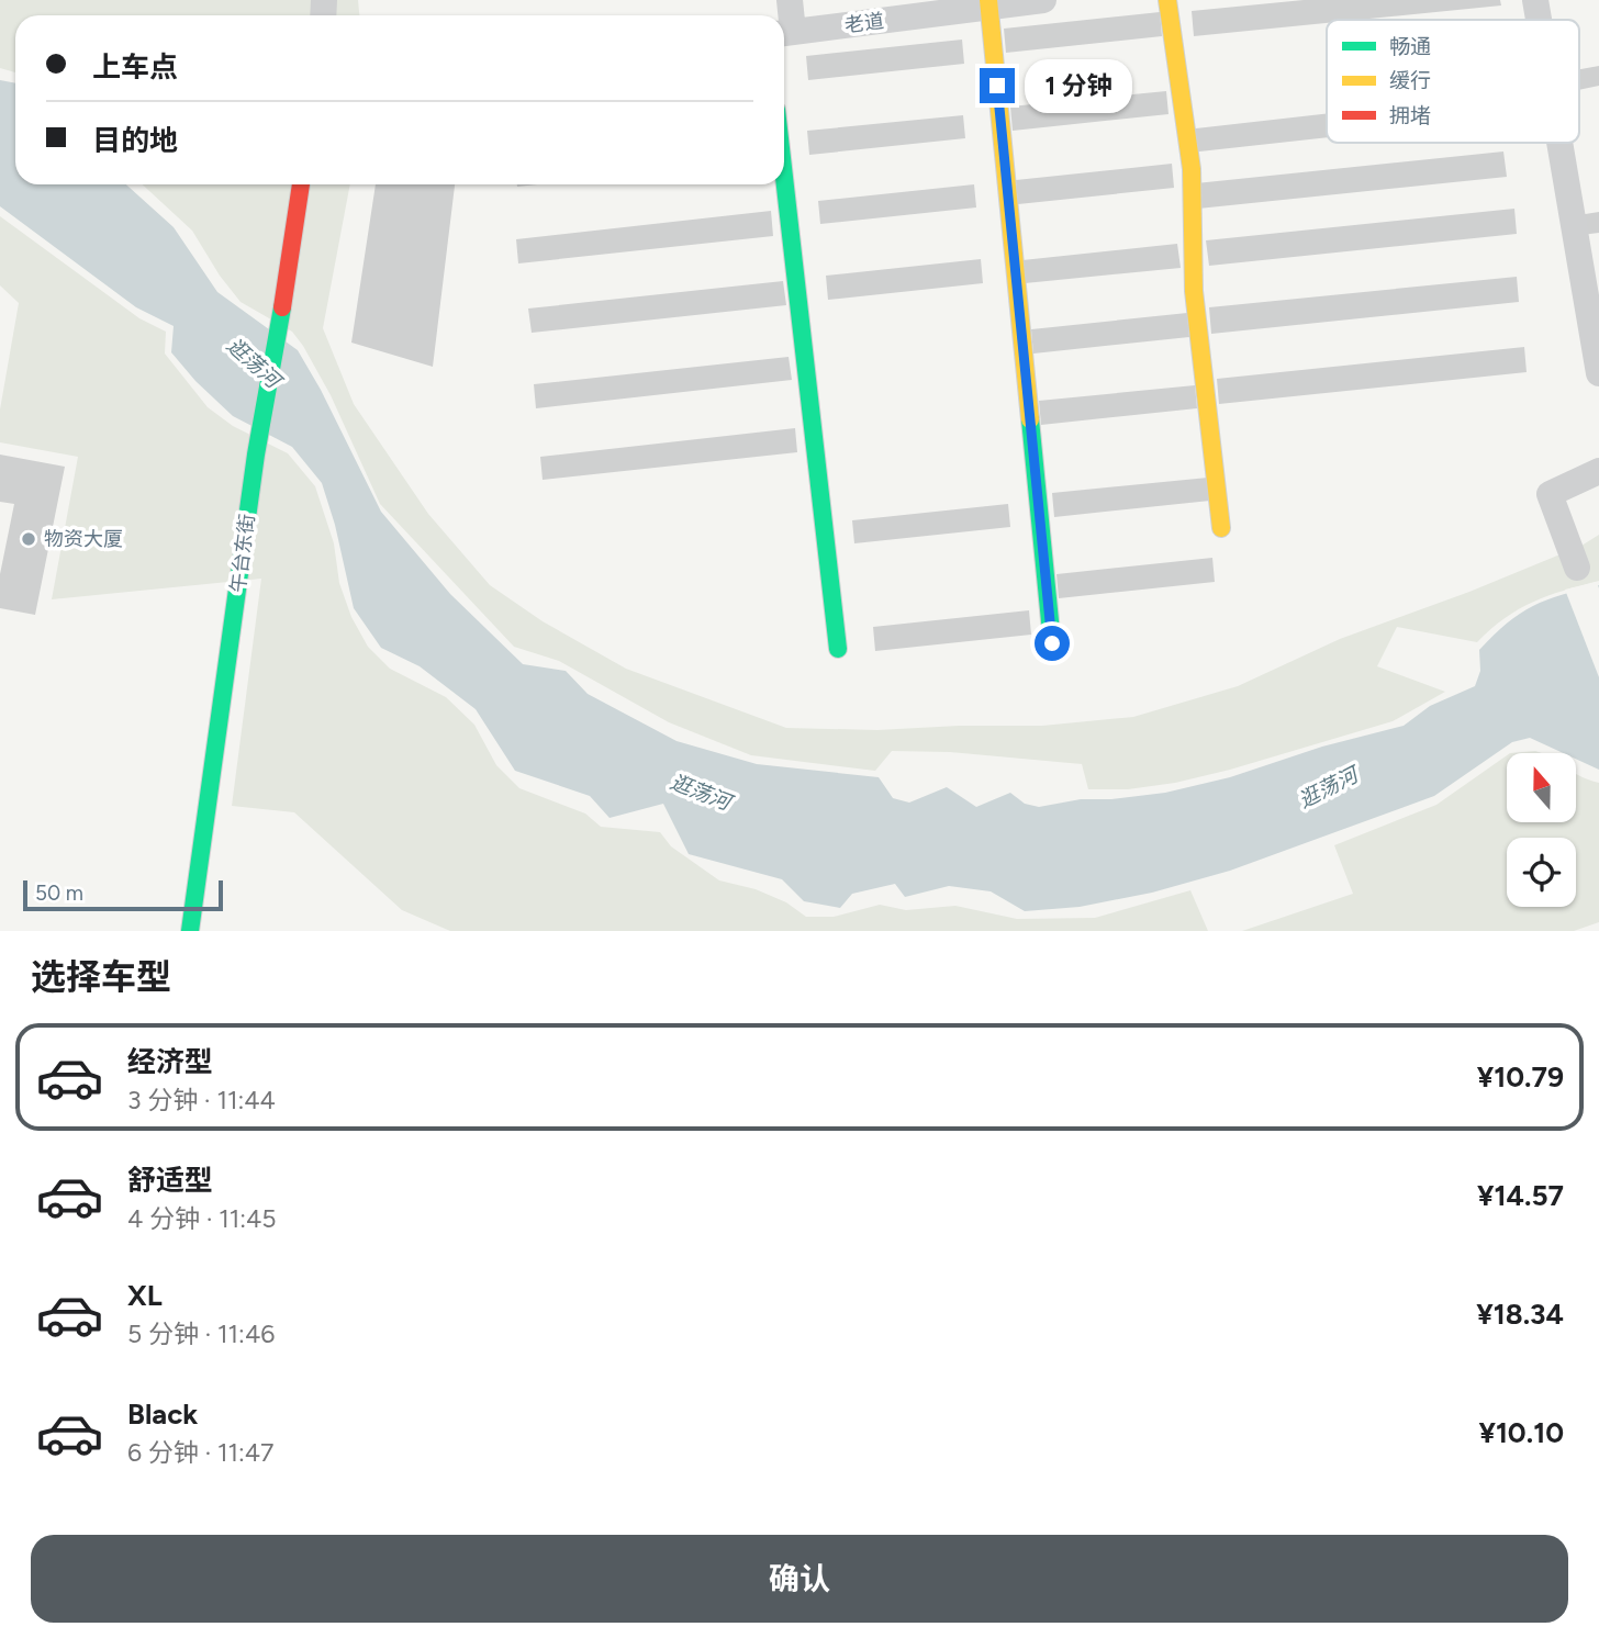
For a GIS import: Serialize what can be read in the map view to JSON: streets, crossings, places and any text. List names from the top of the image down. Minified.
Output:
{"streets":{"street":["老道","午台东街"]},"water":["逛荡河"],"places":["物资大厦"],"legend":["畅通","缓行","拥堵"],"scale_bar":"50 m","north":"top","page":{"banner":["上车点","目的地"],"bubble":"1 分钟","scale":"50 m","heading":"选择车型","list":[{"name":"经济型","note":"3 分钟 · 11:44","value":"¥10.79"},{"name":"舒适型","note":"4 分钟 · 11:45","value":"¥14.57"},{"name":"XL","note":"5 分钟 · 11:46","value":"¥18.34"},{"name":"Black","note":"6 分钟 · 11:47","value":"¥10.10"}],"buttons":"确认"}}
